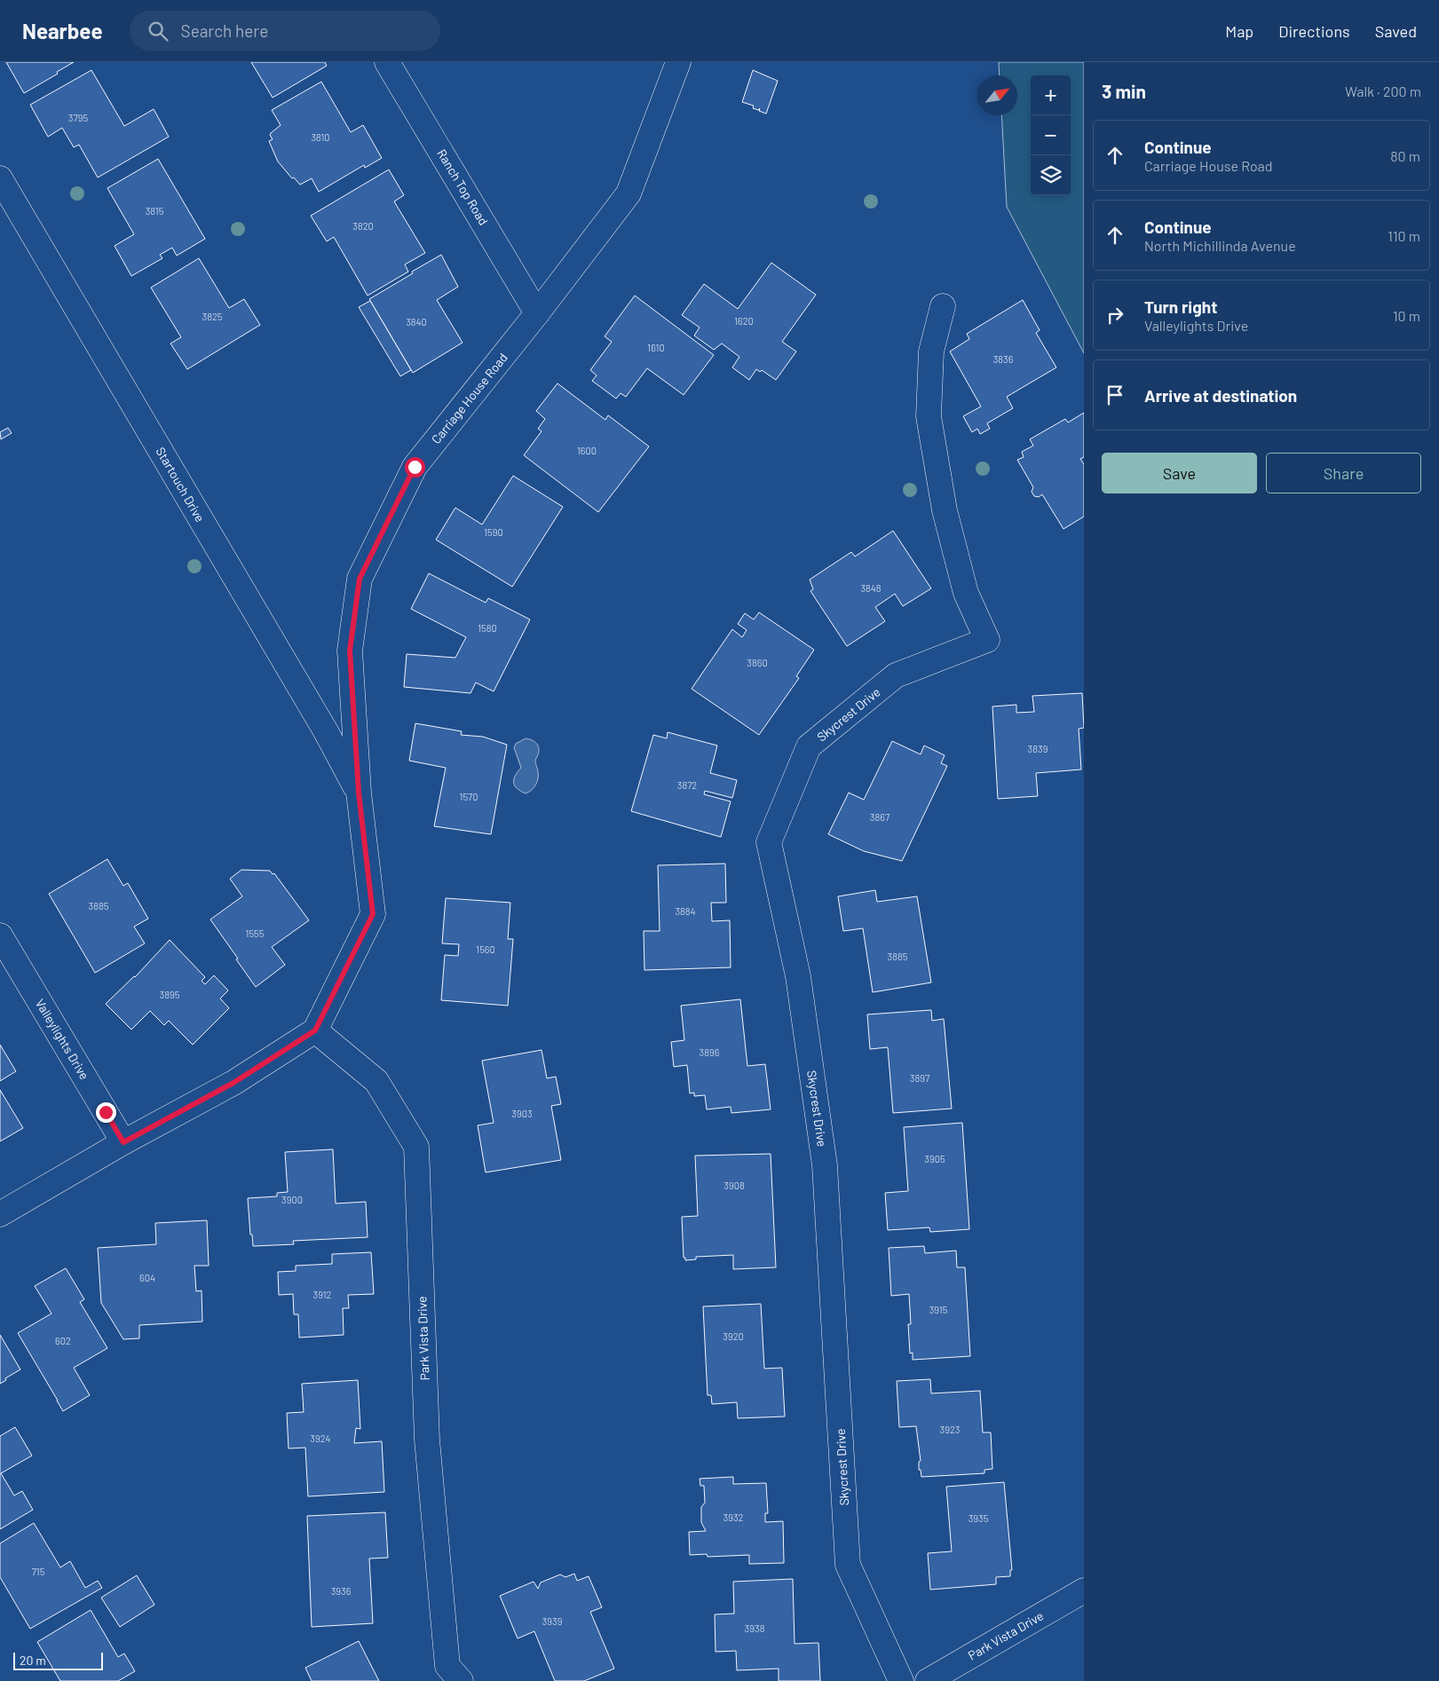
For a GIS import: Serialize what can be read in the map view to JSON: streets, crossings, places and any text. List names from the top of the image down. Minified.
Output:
{"streets":{"street":["Ranch Top Road","Carriage House Road","Startouch Drive","Skycrest Drive","Valleylights Drive","Park Vista Drive"]},"crossings":[["Ranch Top Road","Carriage House Road"],["Carriage House Road","Startouch Drive"],["Carriage House Road","Park Vista Drive"]],"house_numbers":["3795","3810","3815","3820","3825","1620","3840","1610","3836","1600","1590","3848","1580","3860","3839","3872","1570","3867","3885","3884","1555","1560","3885","3895","3896","3897","3903","3905","3908","3900","604","3912","3915","3920","602","3923","3924","3932","3935","715","3936","3939","3938"],"scale_bar":"20 m","north":"top right","page":{"header":"Nearbee","search":"Search here","nav":["Map","Directions","Saved"],"heading":["3 min","Walk · 200 m"],"map_buttons":["+","−"],"list":[["Continue","Carriage House Road","80 m"],["Continue","North Michillinda Avenue","110 m"],["Turn right","Valleylights Drive","10 m"],"Arrive at destination"],"buttons":["Save","Share"],"scale":"20 m"}}
